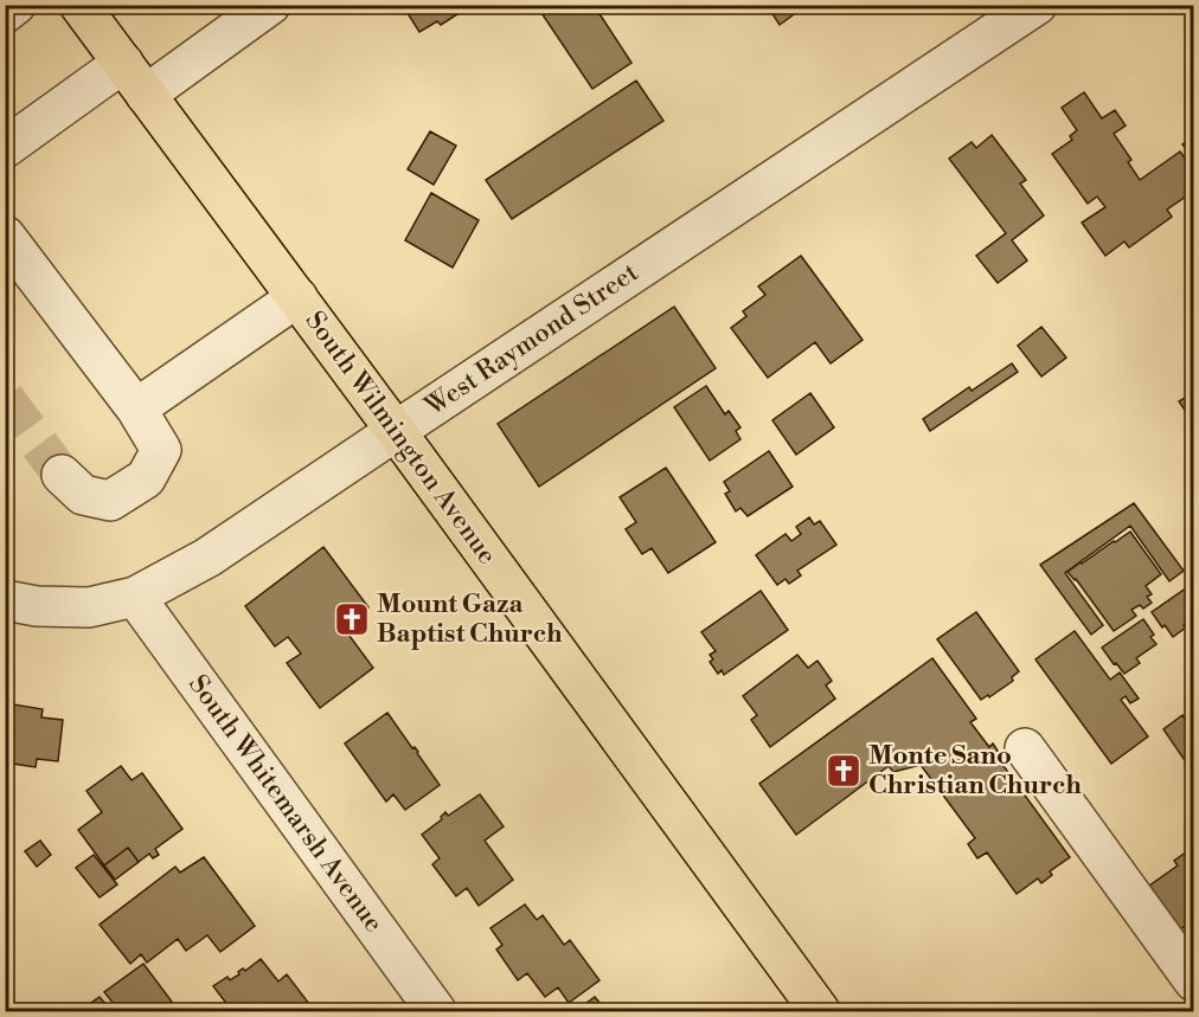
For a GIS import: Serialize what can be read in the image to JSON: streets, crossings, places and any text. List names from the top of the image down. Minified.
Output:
{"streets":{"main road":["South Wilmington Avenue"],"street":["West Raymond Street","South Whitemarsh Avenue"]},"crossings":[["West Raymond Street","South Wilmington Avenue"],["West Raymond Street","South Whitemarsh Avenue"]],"places":{"church":["Mount Gaza Baptist Church","Monte Sano Christian Church"]}}
